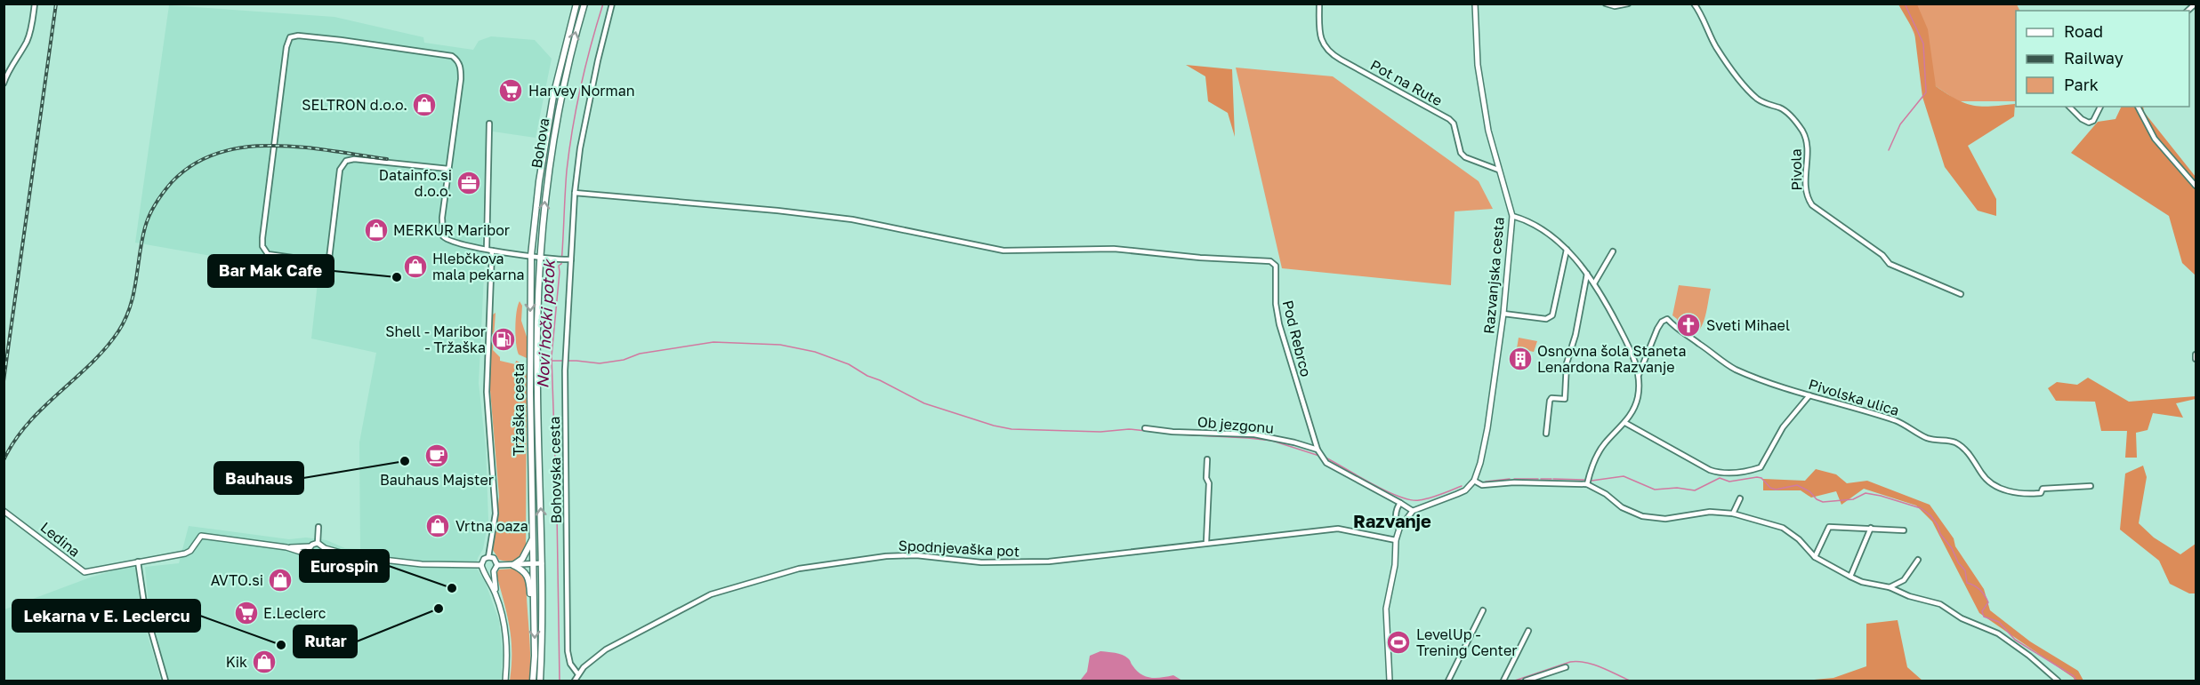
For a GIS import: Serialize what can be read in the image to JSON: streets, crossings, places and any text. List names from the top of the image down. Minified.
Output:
{"streets":{"main road":["Bohova","Tržaška cesta"],"street":["Pot na Rute","Pivola","Razvanjska cesta","Pod Rebrco","Pivolska ulica","Ob jezgonu","Bohovska cesta","Ledina","Spodnjevaška pot"]},"crossings":[["Pot na Rute","Razvanjska cesta"],["Bohova","Tržaška cesta"],["Pod Rebrco","Ob jezgonu"],["Pod Rebrco","Bohovska cesta"],["Bohovska cesta","Spodnjevaška pot"]],"districts":["Razvanje"],"water":["Novi hočki potok"],"places":{"supermarket":["Harvey Norman","E.Leclerc"],"shop":["SELTRON d.o.o.","MERKUR Maribor","Hlebčkova mala pekarna","Vrtna oaza","AVTO.si","Kik"],"office":["Datainfo.si d.o.o."],"other":["Bar Mak Cafe","Bauhaus","Eurospin","Rutar","Lekarna v E. Leclercu"],"church":["Sveti Mihael"],"fuel station":["Shell - Maribor - Tržaška"],"building":["Osnovna šola Staneta Lenardona Razvanje"],"cafe":["Bauhaus Majster"],"sports":["LevelUp - Trening Center"]},"legend":["Road","Railway","Park"]}
